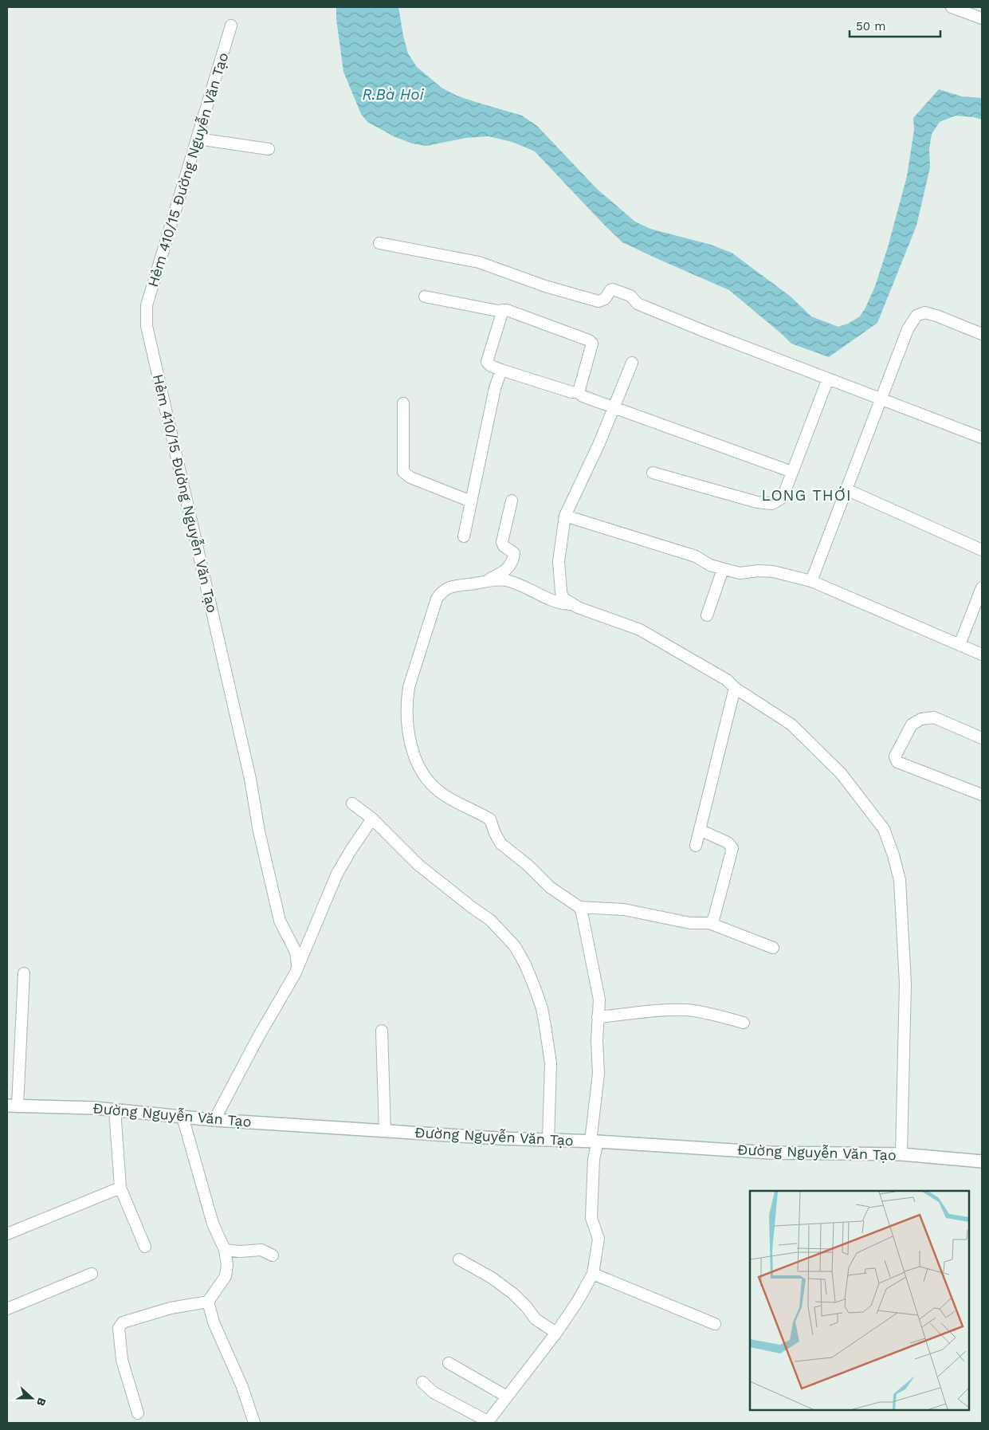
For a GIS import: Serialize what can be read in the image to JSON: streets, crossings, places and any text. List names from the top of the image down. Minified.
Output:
{"streets":{"main road":["Đường Nguyễn Văn Tạo"],"street":["Hẻm 410/15 Đường Nguyễn Văn Tạo"]},"districts":["LONG THỚI"],"water":["R.Bà Hoi"],"scale_bar":"50 m","north":"right"}
